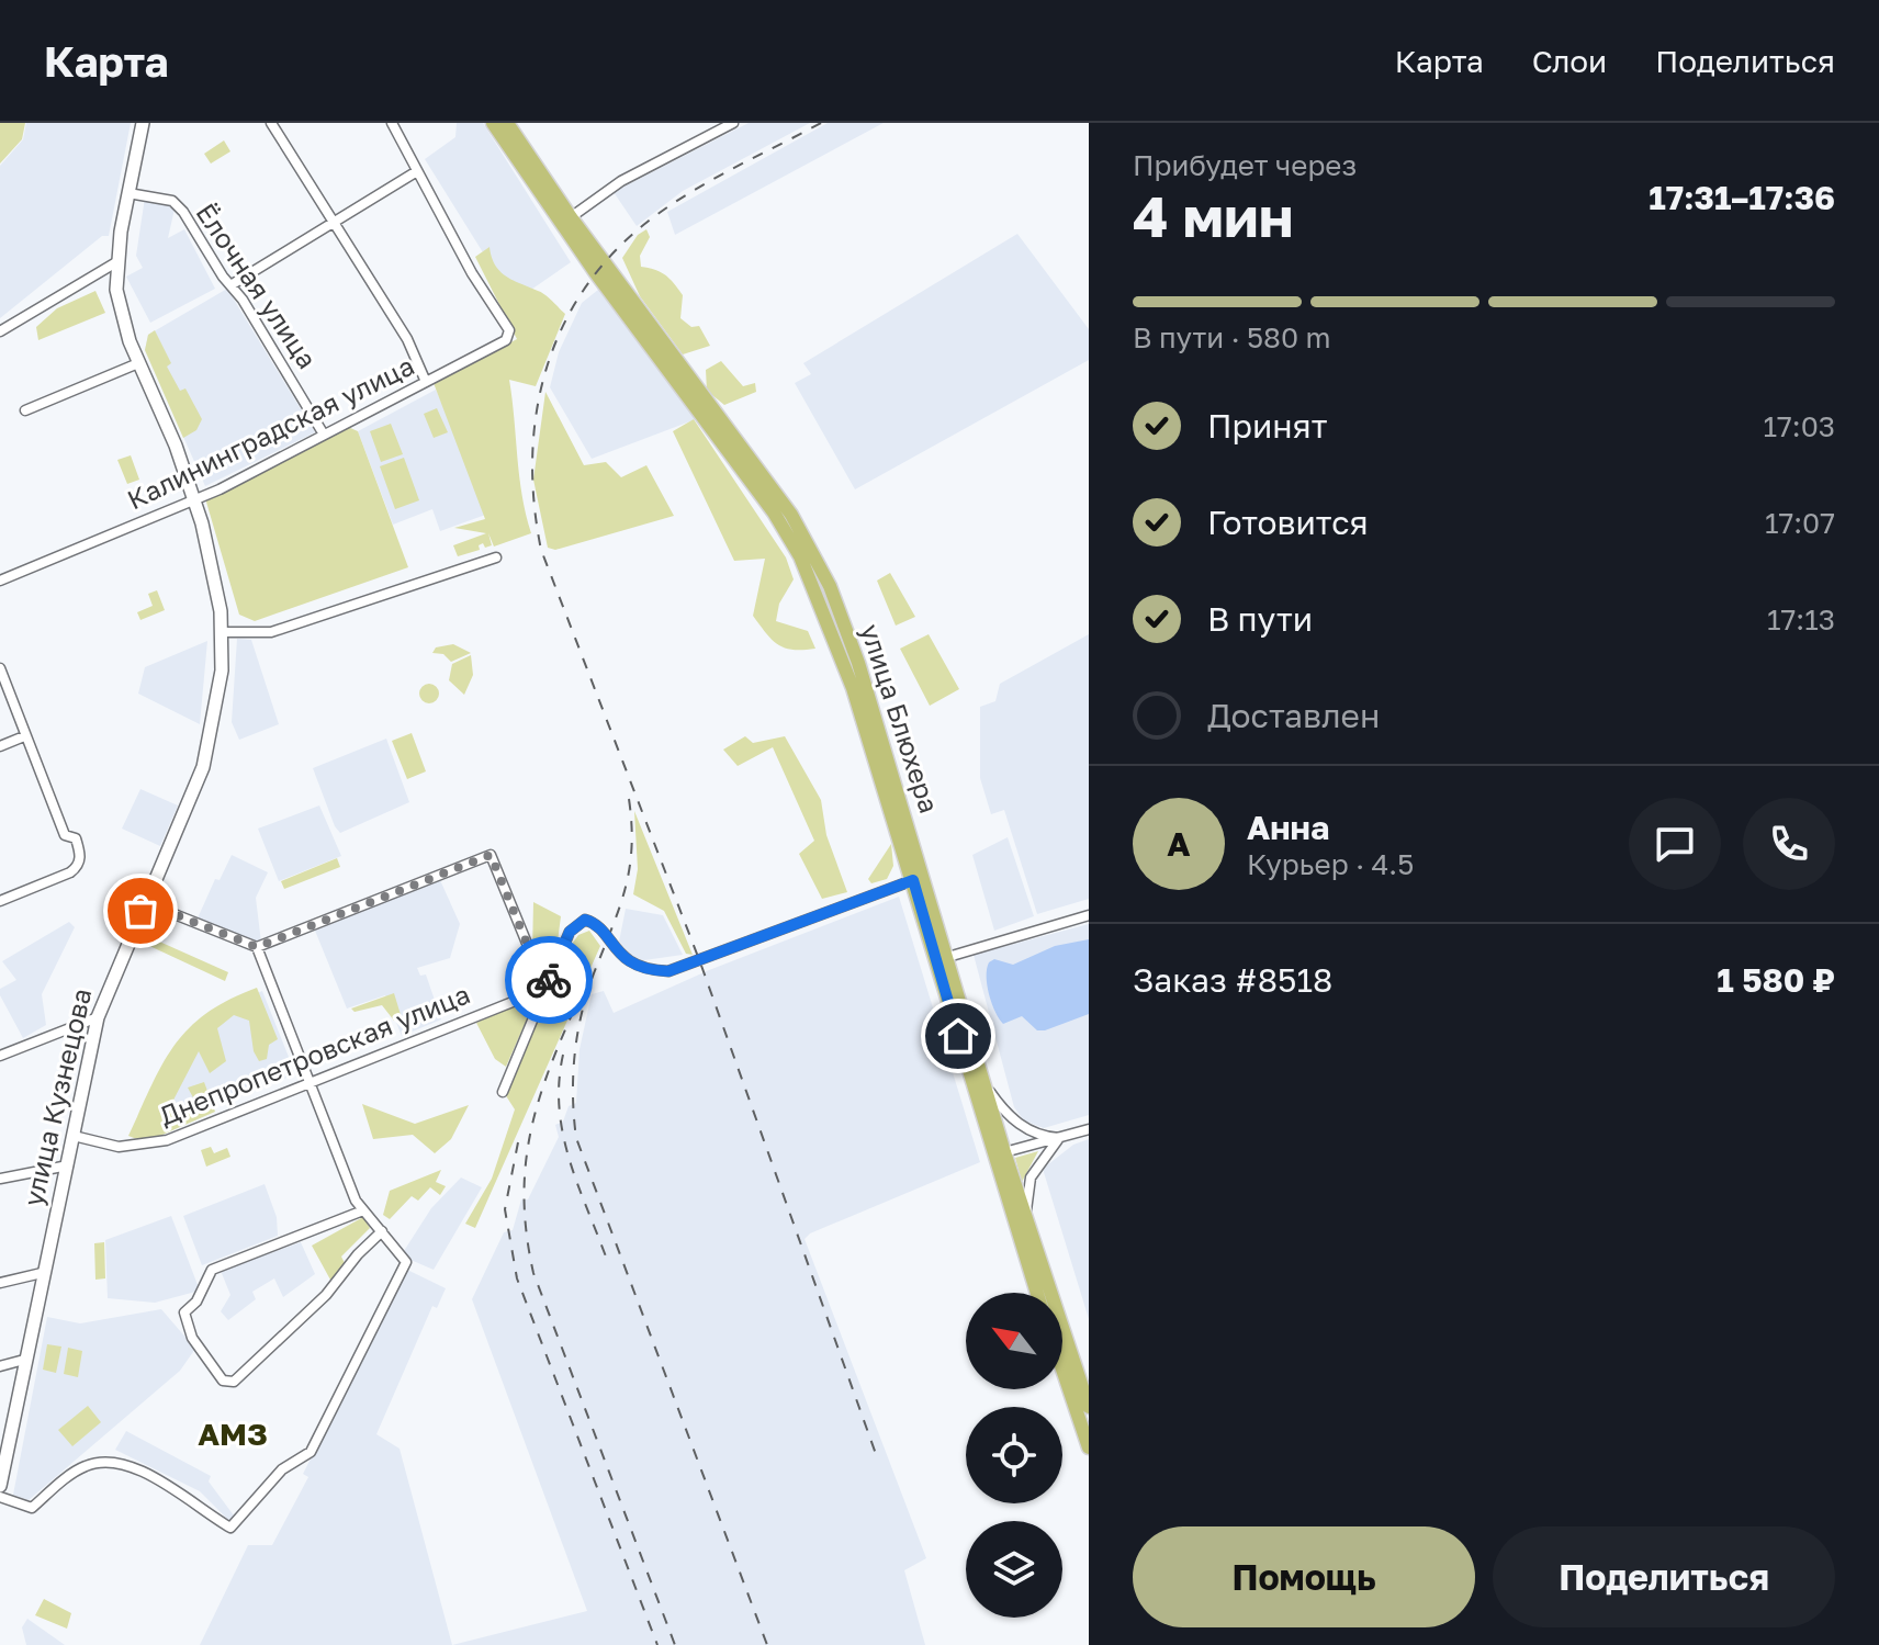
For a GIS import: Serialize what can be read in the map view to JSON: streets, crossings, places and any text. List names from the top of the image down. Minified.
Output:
{"streets":{"main road":["улица Блюхера"],"street":["Ёлочная улица","Калининградская улица","Днепропетровская улица","улица Кузнецова"]},"crossings":[["Ёлочная улица","Калининградская улица"],["Ёлочная улица","улица Кузнецова"],["Калининградская улица","улица Кузнецова"],["Днепропетровская улица","улица Кузнецова"]],"districts":["АМЗ"],"north":"top left","page":{"header":"Карта","nav":["Карта","Слои","Поделиться"],"heading":["4 мин","Прибудет через","17:31–17:36"],"panel":["Анна","Курьер · 4.5","Заказ #8518","1 580 ₽"],"bar":"В пути · 580 m","list":[["Принят","17:03"],["Готовится","17:07"],["В пути","17:13"],"Доставлен"],"round":"А","buttons":["Помощь","Поделиться"]}}
